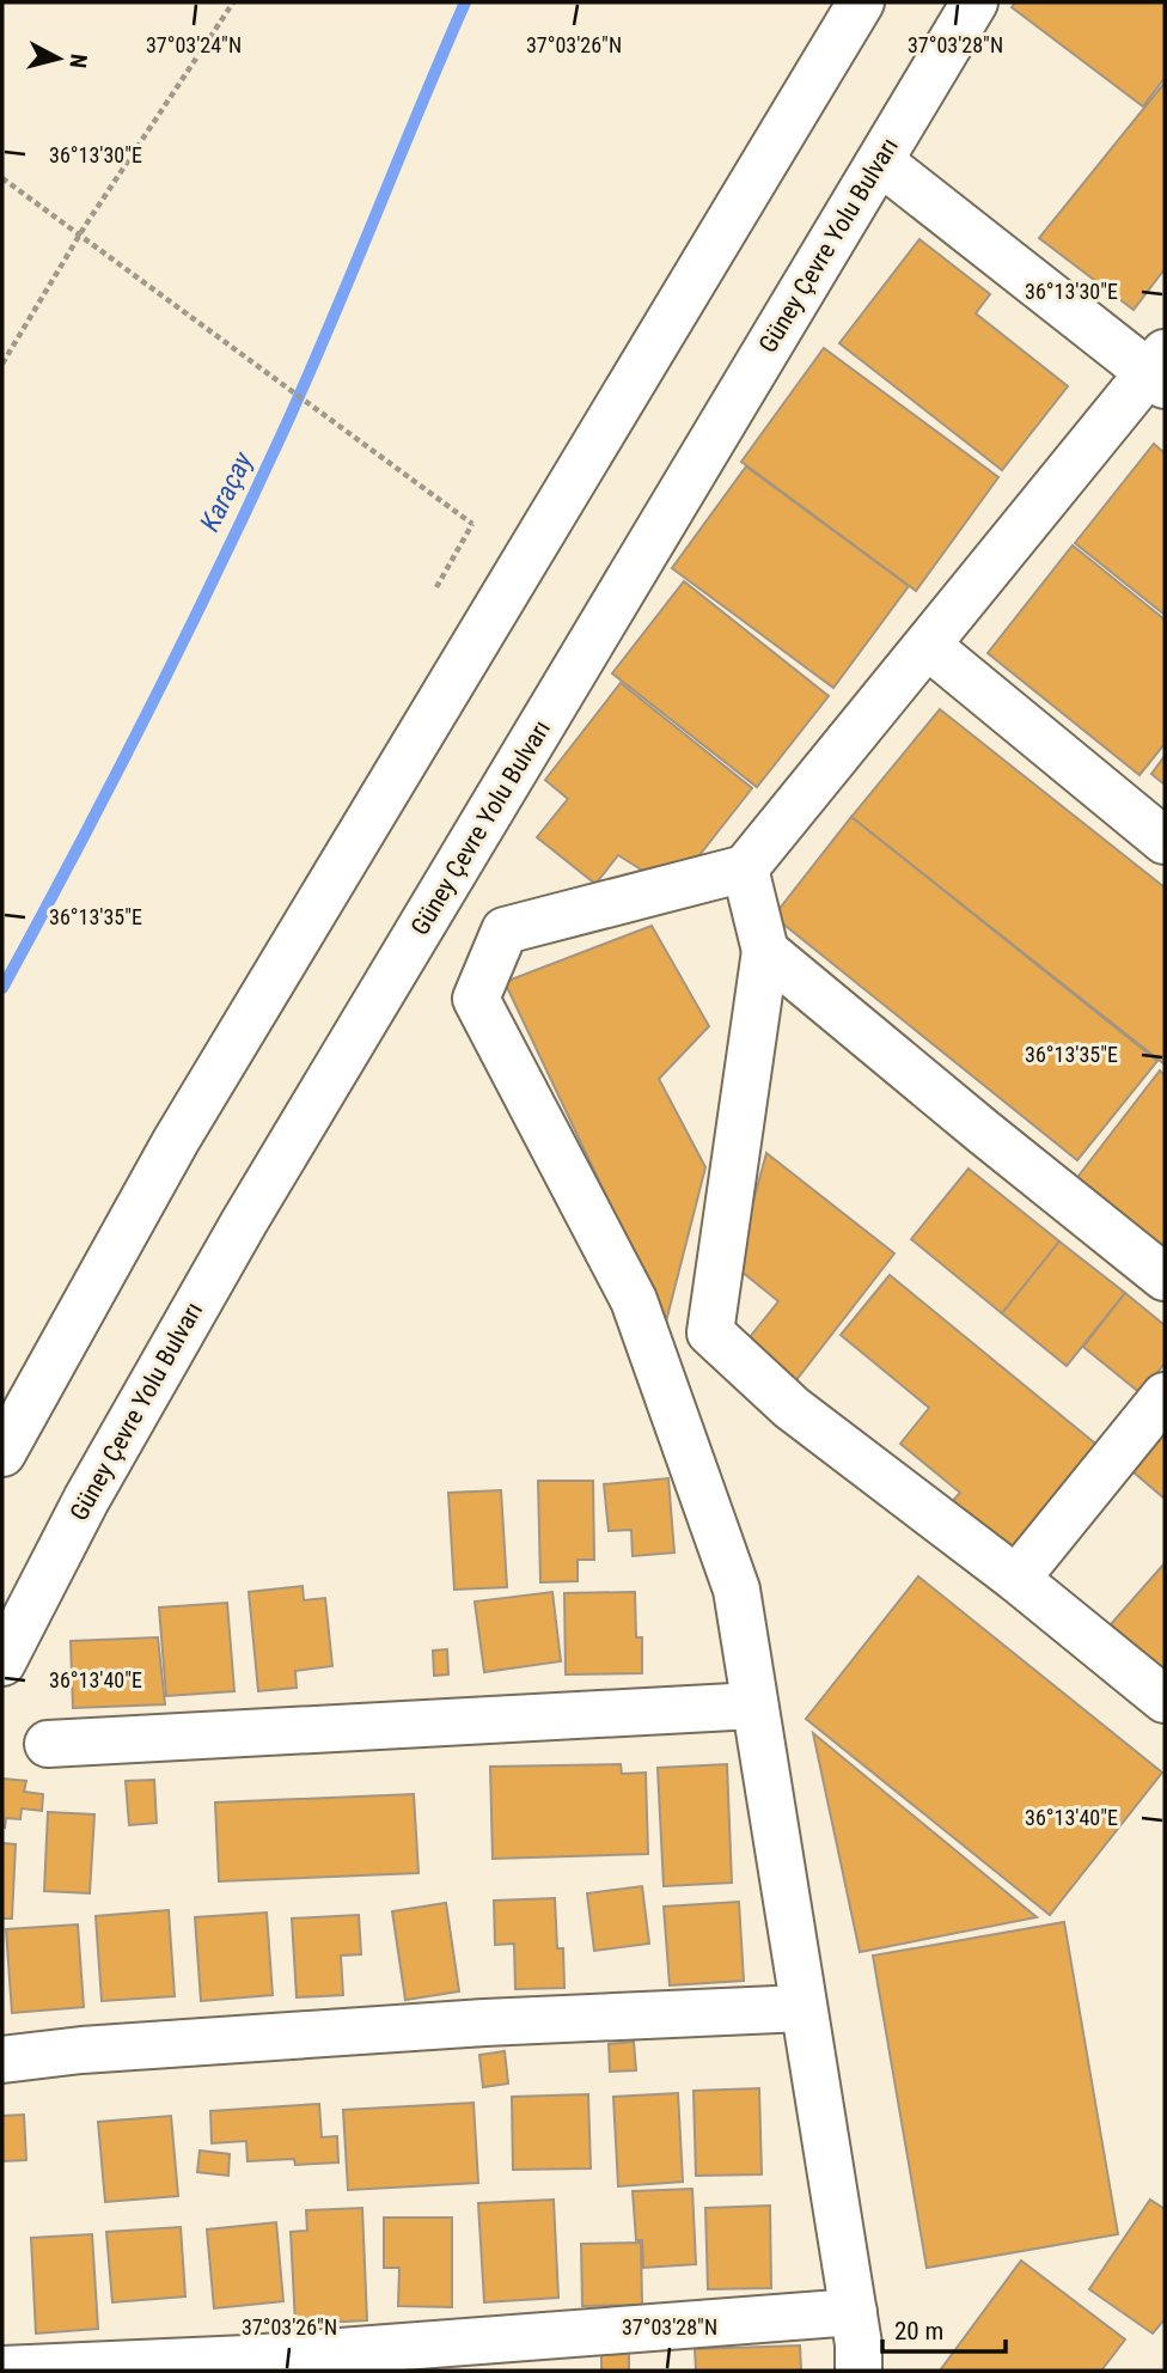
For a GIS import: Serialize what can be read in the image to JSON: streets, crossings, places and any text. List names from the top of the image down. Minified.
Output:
{"streets":{"main road":["Güney Çevre Yolu Bulvarı"]},"water":["Karaçay"],"scale_bar":"20 m","north":"right","coordinates":["37°03'24\"N","37°03'26\"N","37°03'28\"N","36°13'30\"E","36°13'35\"E","36°13'40\"E"]}
